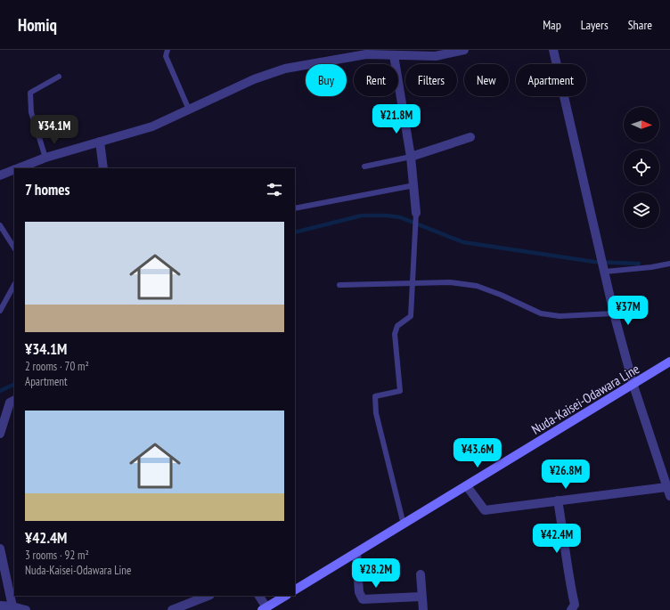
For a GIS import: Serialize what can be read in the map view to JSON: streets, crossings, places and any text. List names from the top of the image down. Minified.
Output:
{"streets":{"main road":["Nuda-Kaisei-Odawara Line"]},"north":"right","page":{"header":"Homiq","nav":["Map","Layers","Share"],"chip":["Buy","Rent","Filters","New","Apartment"],"price":["¥21.8M","¥34.1M","¥37M","¥43.6M","¥26.8M","¥42.4M","¥28.2M"],"heading":"7 homes","list":[{"name":"¥34.1M","note":"2 rooms · 70 m² · Apartment"},{"name":"¥42.4M","note":"3 rooms · 92 m² · Nuda-Kaisei-Odawara Line"}]}}
